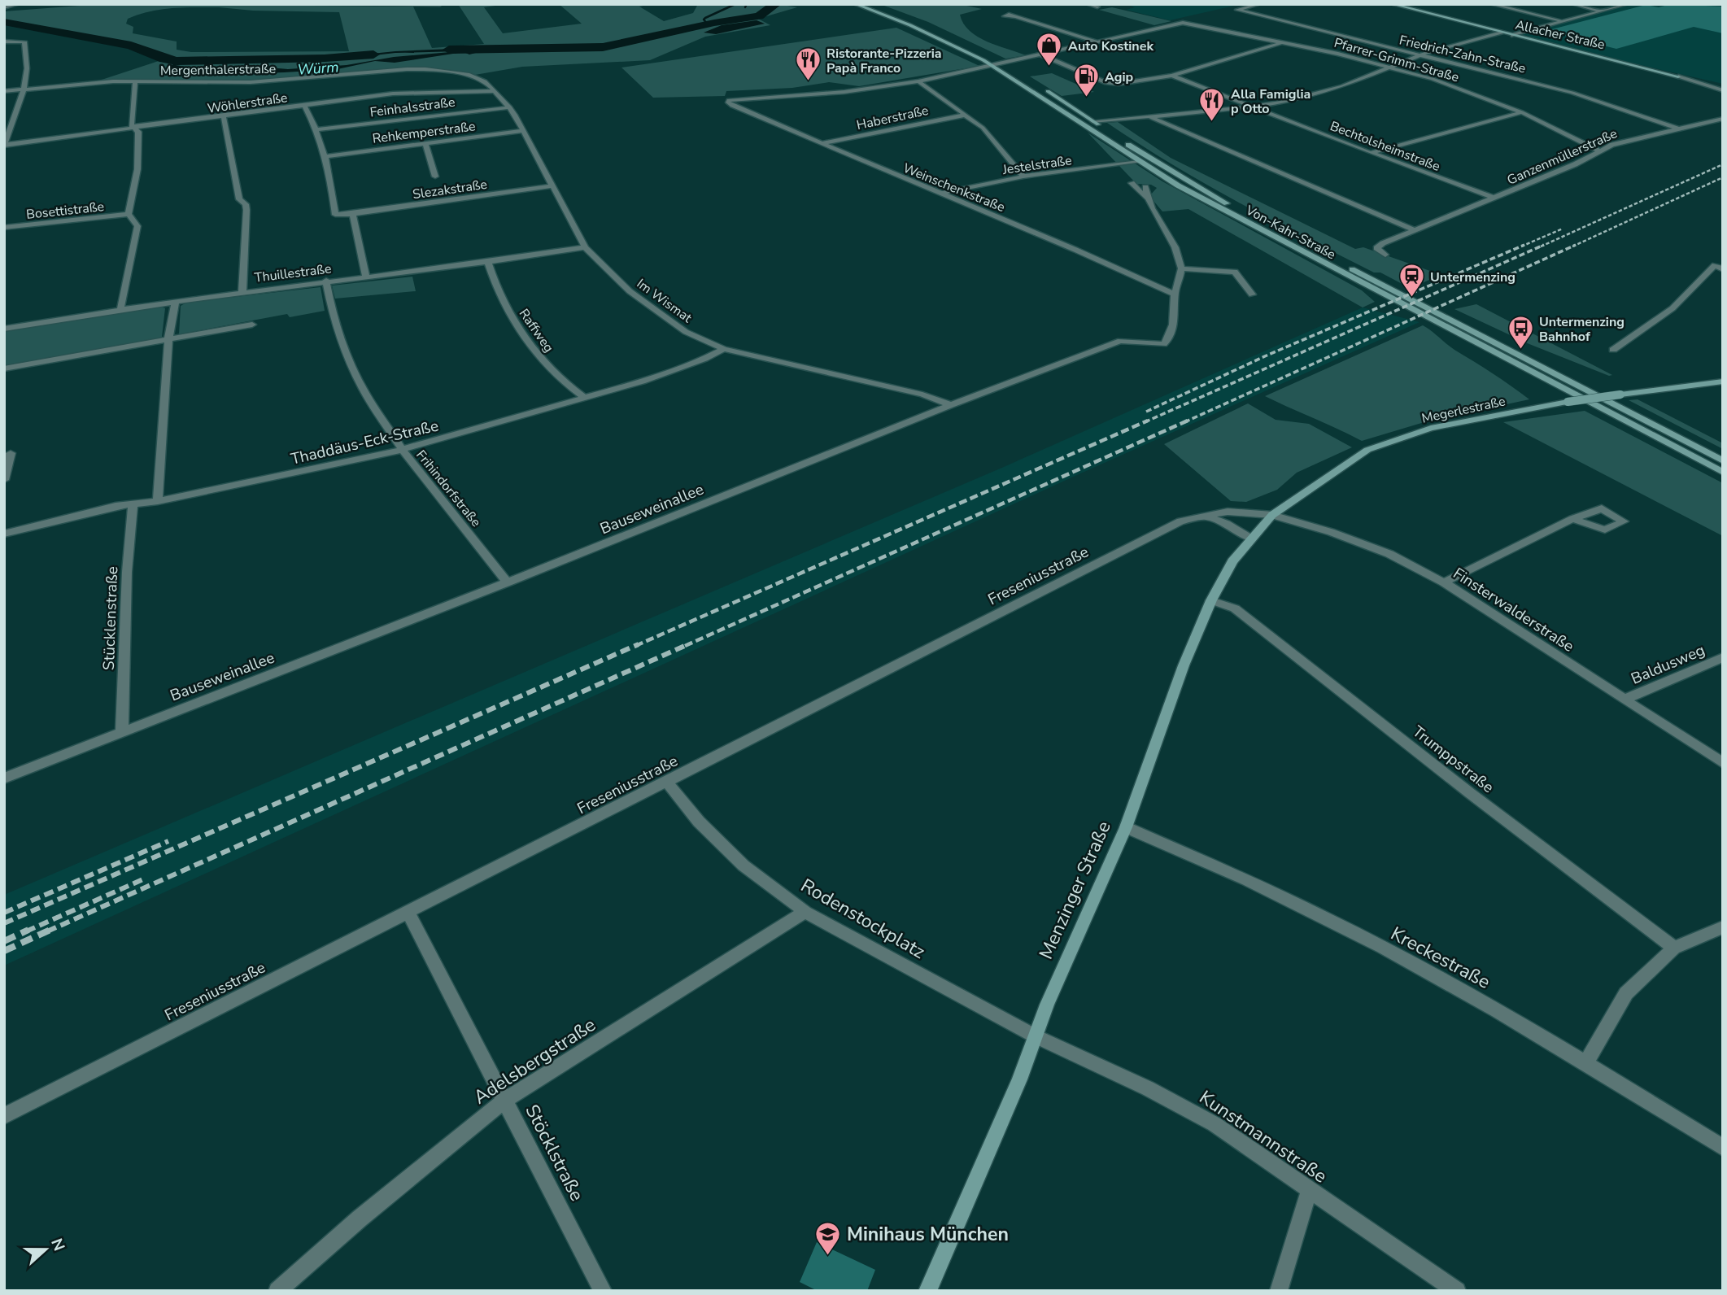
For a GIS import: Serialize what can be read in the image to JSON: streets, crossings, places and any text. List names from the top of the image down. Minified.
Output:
{"streets":{"main road":["Allacher Straße","Von-Kahr-Straße","Megerlestraße","Menzinger Straße"],"street":["Friedrich-Zahn-Straße","Pfarrer-Grimm-Straße","Mergenthalerstraße","Wöhlerstraße","Feinhalsstraße","Haberstraße","Rehkemperstraße","Bechtolsheimstraße","Ganzenmüllerstraße","Jestelstraße","Weinschenkstraße","Slezakstraße","Bosettistraße","Thuillestraße","Im Wismat","Raffweg","Thaddäus-Eck-Straße","Frihindorfstraße","Bauseweinallee","Freseniusstraße","Finsterwalderstraße","Stücklenstraße","Baldusweg","Trumppstraße","Rodenstockplatz","Kreckestraße","Adelsbergstraße","Kunstmannstraße","Stöcklstraße"]},"crossings":[["Friedrich-Zahn-Straße","Ganzenmüllerstraße"],["Pfarrer-Grimm-Straße","Ganzenmüllerstraße"],["Mergenthalerstraße","Wöhlerstraße"],["Mergenthalerstraße","Im Wismat"],["Wöhlerstraße","Im Wismat"],["Feinhalsstraße","Im Wismat"],["Haberstraße","Weinschenkstraße"],["Rehkemperstraße","Im Wismat"],["Bechtolsheimstraße","Ganzenmüllerstraße"],["Jestelstraße","Weinschenkstraße"],["Jestelstraße","Von-Kahr-Straße"],["Weinschenkstraße","Bauseweinallee"],["Slezakstraße","Im Wismat"],["Thuillestraße","Im Wismat"],["Thuillestraße","Raffweg"],["Thuillestraße","Frihindorfstraße"],["Im Wismat","Thaddäus-Eck-Straße"],["Im Wismat","Bauseweinallee"],["Raffweg","Thaddäus-Eck-Straße"],["Megerlestraße","Freseniusstraße"],["Megerlestraße","Finsterwalderstraße"],["Megerlestraße","Menzinger Straße"],["Thaddäus-Eck-Straße","Frihindorfstraße"],["Thaddäus-Eck-Straße","Stücklenstraße"],["Frihindorfstraße","Bauseweinallee"],["Bauseweinallee","Stücklenstraße"],["Freseniusstraße","Finsterwalderstraße"],["Freseniusstraße","Menzinger Straße"],["Freseniusstraße","Rodenstockplatz"],["Freseniusstraße","Stöcklstraße"],["Finsterwalderstraße","Baldusweg"],["Finsterwalderstraße","Menzinger Straße"],["Trumppstraße","Menzinger Straße"],["Menzinger Straße","Rodenstockplatz"],["Menzinger Straße","Kreckestraße"],["Menzinger Straße","Kunstmannstraße"],["Rodenstockplatz","Adelsbergstraße"],["Rodenstockplatz","Kunstmannstraße"],["Adelsbergstraße","Stöcklstraße"]],"water":["Würm"],"places":{"shop":["Auto Kostinek"],"restaurant":["Ristorante-Pizzeria Papà Franco","Alla Famiglia p Otto"],"fuel station":["Agip"],"station":["Untermenzing"],"bus stop":["Untermenzing Bahnhof"],"school or university":["Minihaus München"]},"north":"right"}
